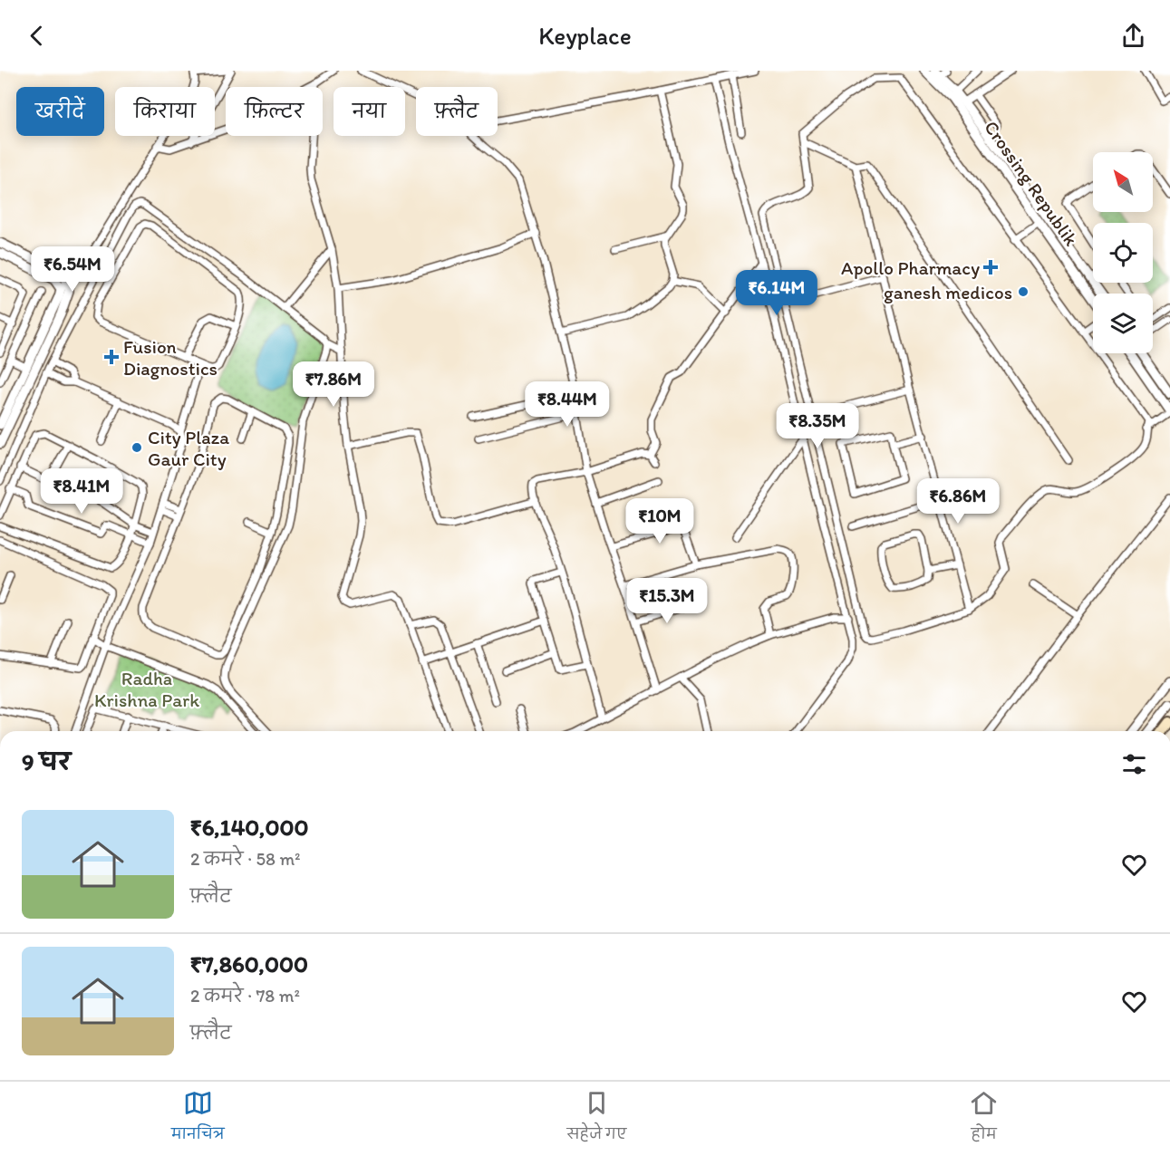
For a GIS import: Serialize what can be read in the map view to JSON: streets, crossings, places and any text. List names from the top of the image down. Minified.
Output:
{"streets":{"street":["Crossing Republik"]},"parks":["Radha Krishna Park"],"places":{"health":["Apollo Pharmacy","Fusion Diagnostics"],"other":["ganesh medicos","City Plaza Gaur City"]},"north":"top left","page":{"header":"Keyplace","chip":["खरीदें","किराया","फ़िल्टर","नया","फ़्लैट"],"price":["₹6.54M","₹6.14M","₹7.86M","₹8.44M","₹8.35M","₹8.41M","₹6.86M","₹10M","₹15.3M"],"heading":"9 घर","list":[{"name":"₹6,140,000","note":"2 कमरे · 58 m² · फ़्लैट"},{"name":"₹7,860,000","note":"2 कमरे · 78 m² · फ़्लैट"}],"tabs":["मानचित्र","सहेजे गए","होम"]}}
